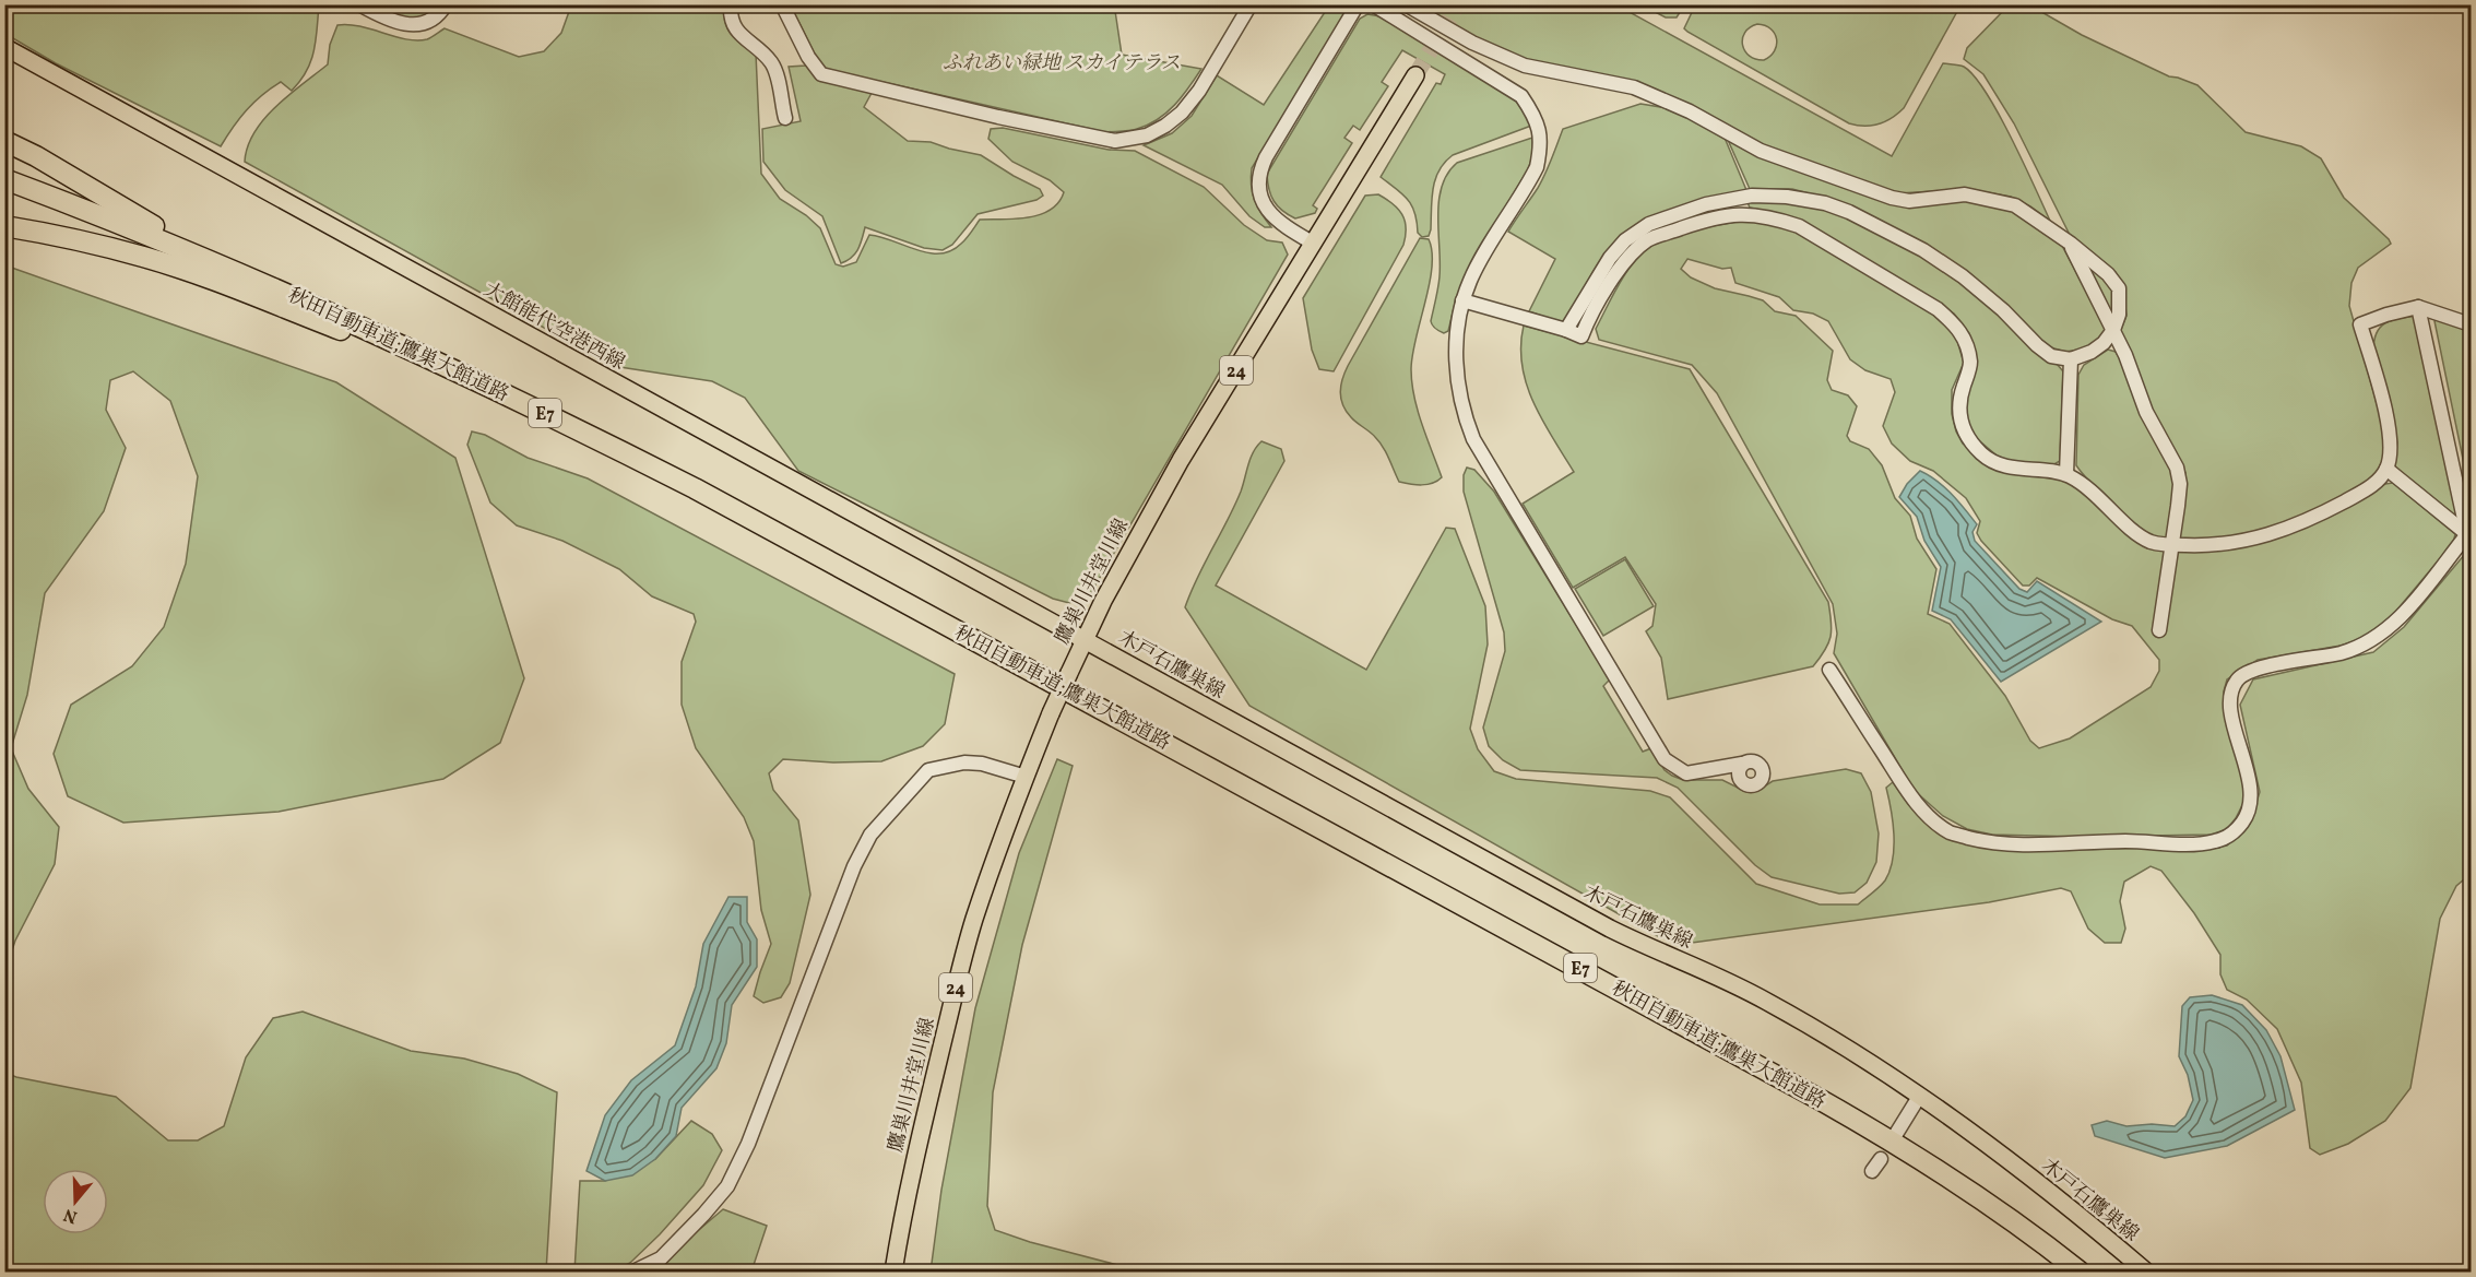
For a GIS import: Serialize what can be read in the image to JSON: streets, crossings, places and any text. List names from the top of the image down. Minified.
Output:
{"streets":{"highway":["秋田自動車道;鷹巣大館道路","E7"],"main road":["大館能代空港西線","24","鷹巣川井堂川線","木戸石鷹巣線"]},"crossings":[["大館能代空港西線","鷹巣川井堂川線"],["大館能代空港西線","木戸石鷹巣線"],["鷹巣川井堂川線","木戸石鷹巣線"]],"parks":["ふれあい緑地 スカイテラス"],"north":"bottom"}
